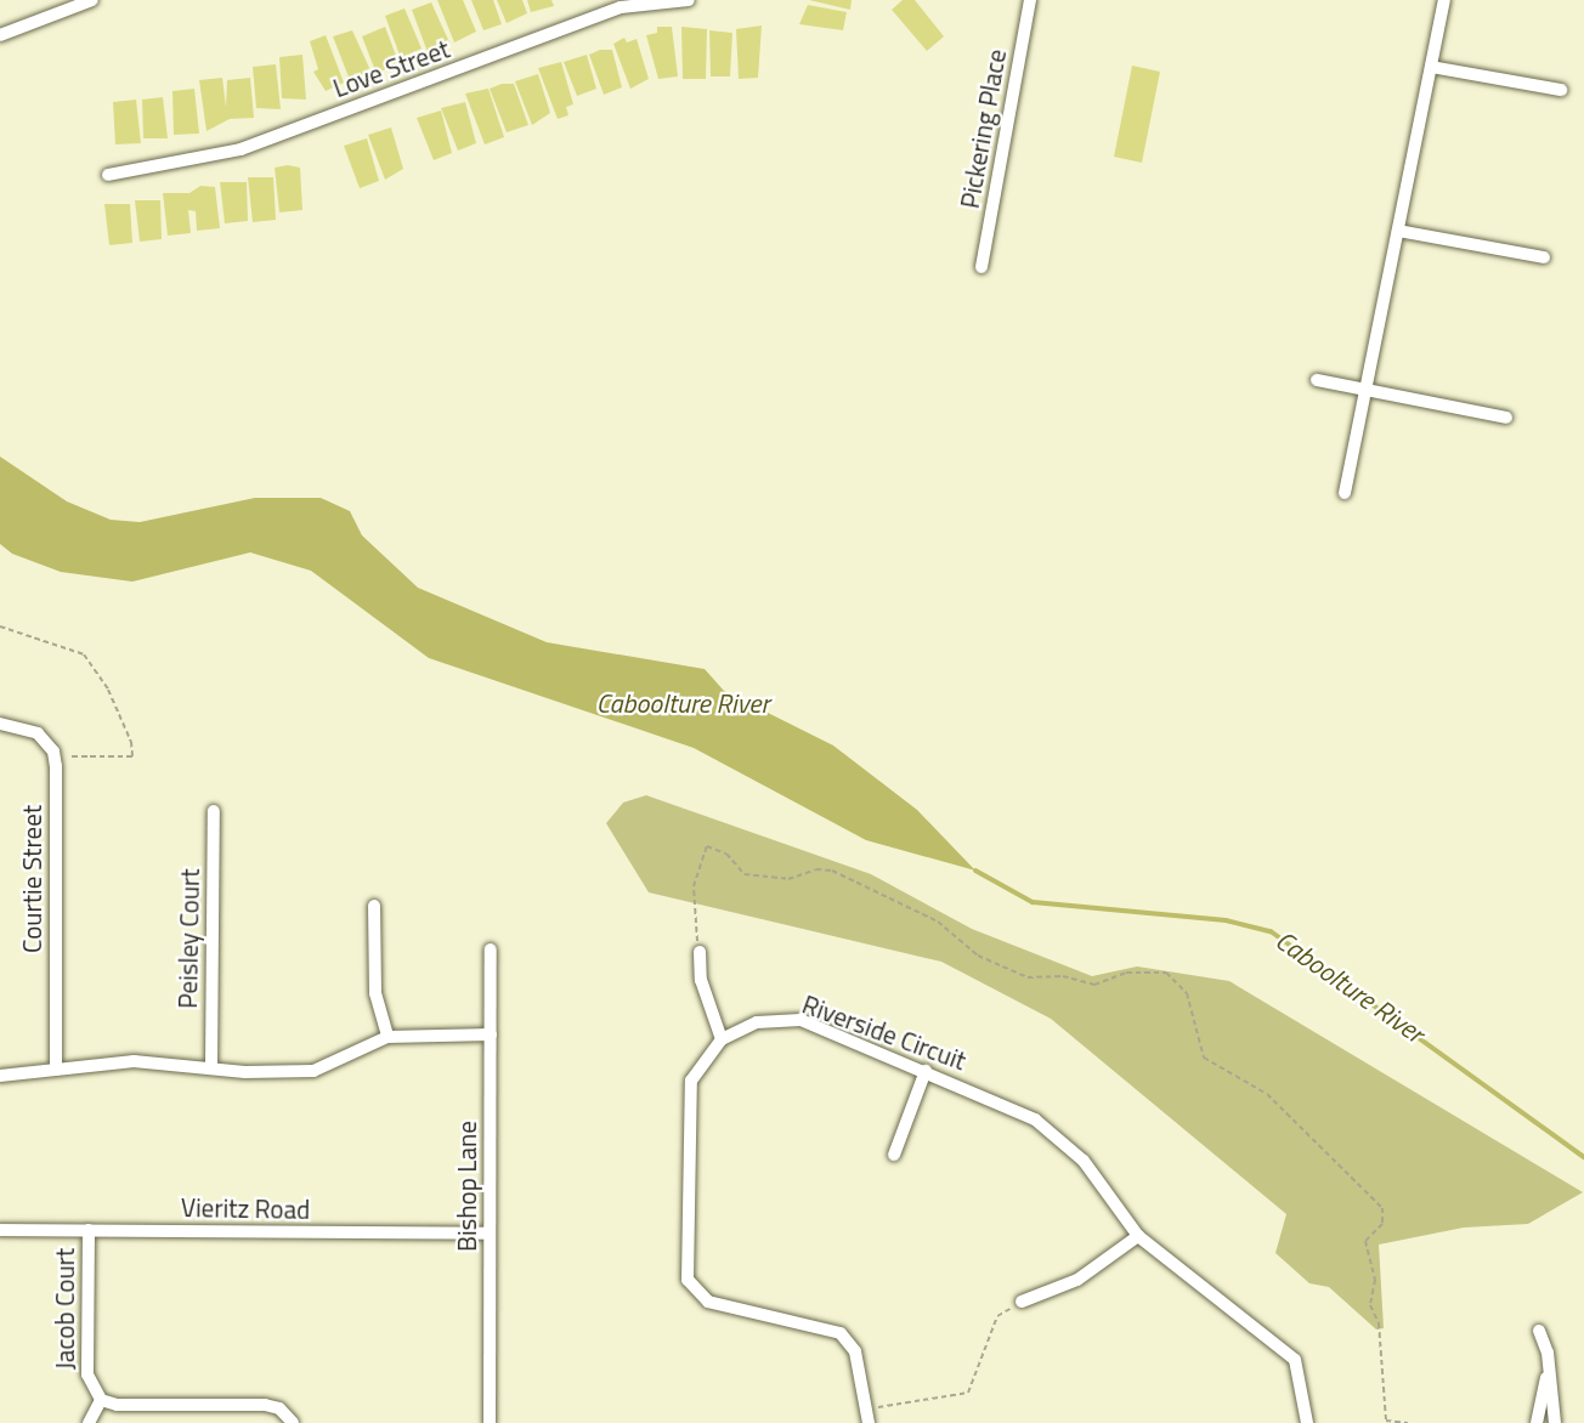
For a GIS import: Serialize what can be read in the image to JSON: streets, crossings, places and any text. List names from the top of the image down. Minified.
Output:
{"streets":{"street":["Love Street","Pickering Place","Courtie Street","Peisley Court","Riverside Circuit","Bishop Lane","Vieritz Road","Jacob Court"]},"crossings":[["Bishop Lane","Vieritz Road"],["Vieritz Road","Jacob Court"]],"water":["Caboolture River"]}
